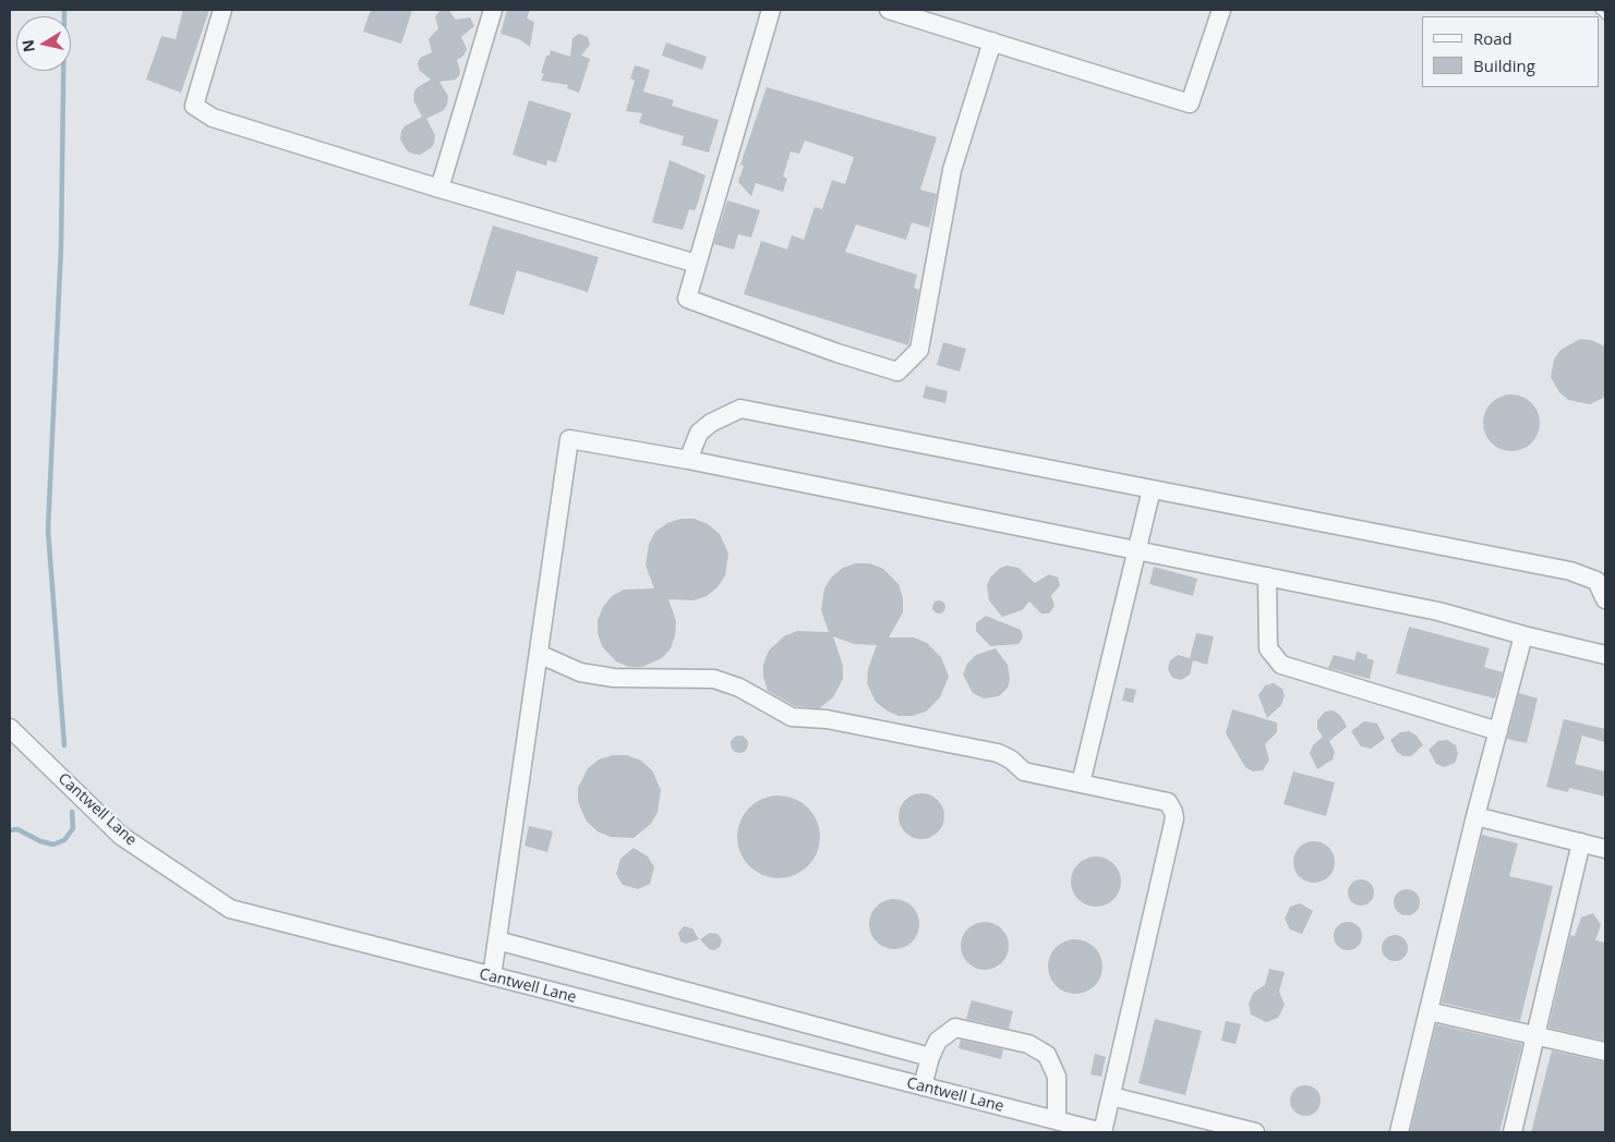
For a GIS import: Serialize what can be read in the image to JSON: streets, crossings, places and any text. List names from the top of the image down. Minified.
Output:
{"streets":{"street":["Cantwell Lane"]},"legend":["Road","Building"],"north":"left"}
